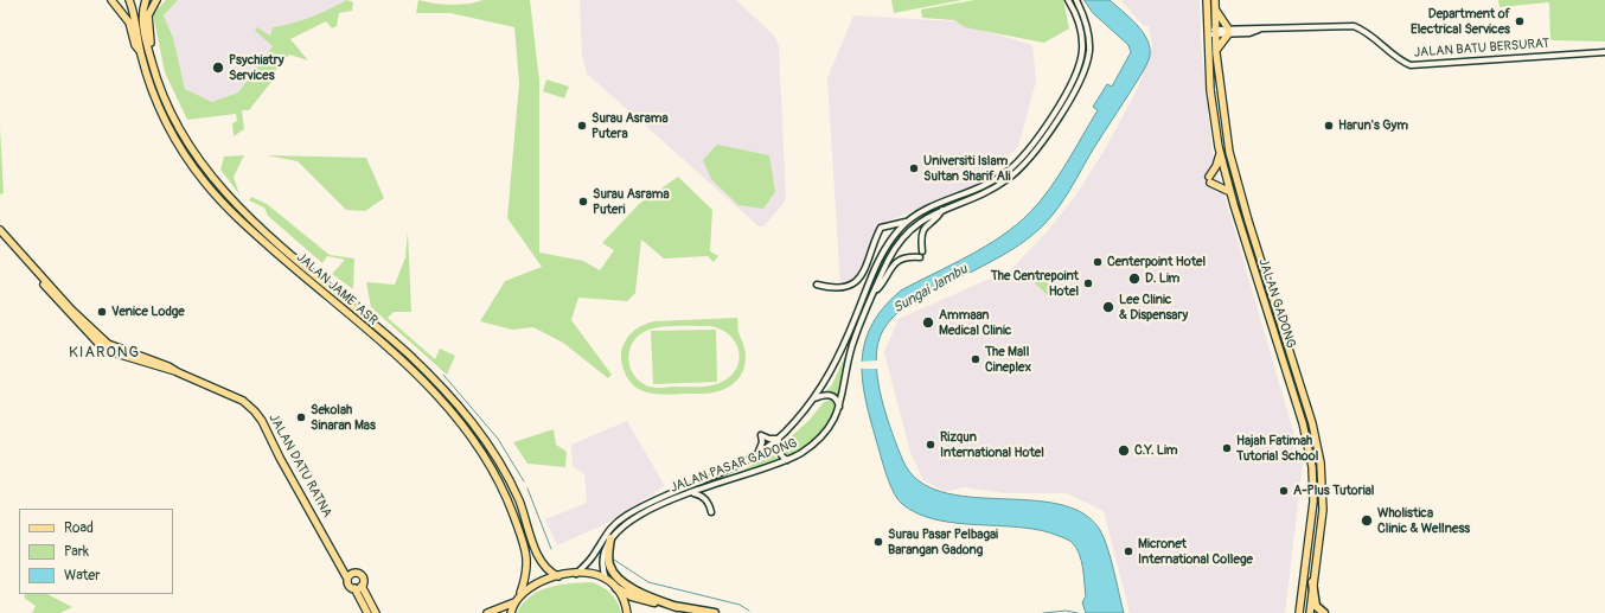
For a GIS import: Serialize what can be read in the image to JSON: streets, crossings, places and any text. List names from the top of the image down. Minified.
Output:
{"streets":{"main road":["JALAN JAME 'ASR","JALAN GADONG","JALAN DATU RATNA"],"street":["JALAN BATU BERSURAT","JALAN PASAR GADONG"]},"crossings":[["JALAN BATU BERSURAT","JALAN GADONG"]],"districts":["KIARONG"],"water":["Sungai Jambu"],"places":["Department of Electrical Services","Psychiatry Services","Surau Asrama Putera","Harun's Gym","Universiti Islam Sultan Sharif Ali","Surau Asrama Puteri","Centerpoint Hotel","D. Lim","The Centrepoint Hotel","Lee Clinic & Dispensary","Venice Lodge","Ammaan Medical Clinic","The Mall Cineplex","Sekolah Sinaran Mas","Rizqun International Hotel","Hajah Fatimah Tutorial School","C.Y. Lim","A-Plus Tutorial","Wholistica Clinic & Wellness","Surau Pasar Pelbagai Barangan Gadong","Micronet International College"],"legend":["Road","Park","Water"]}
